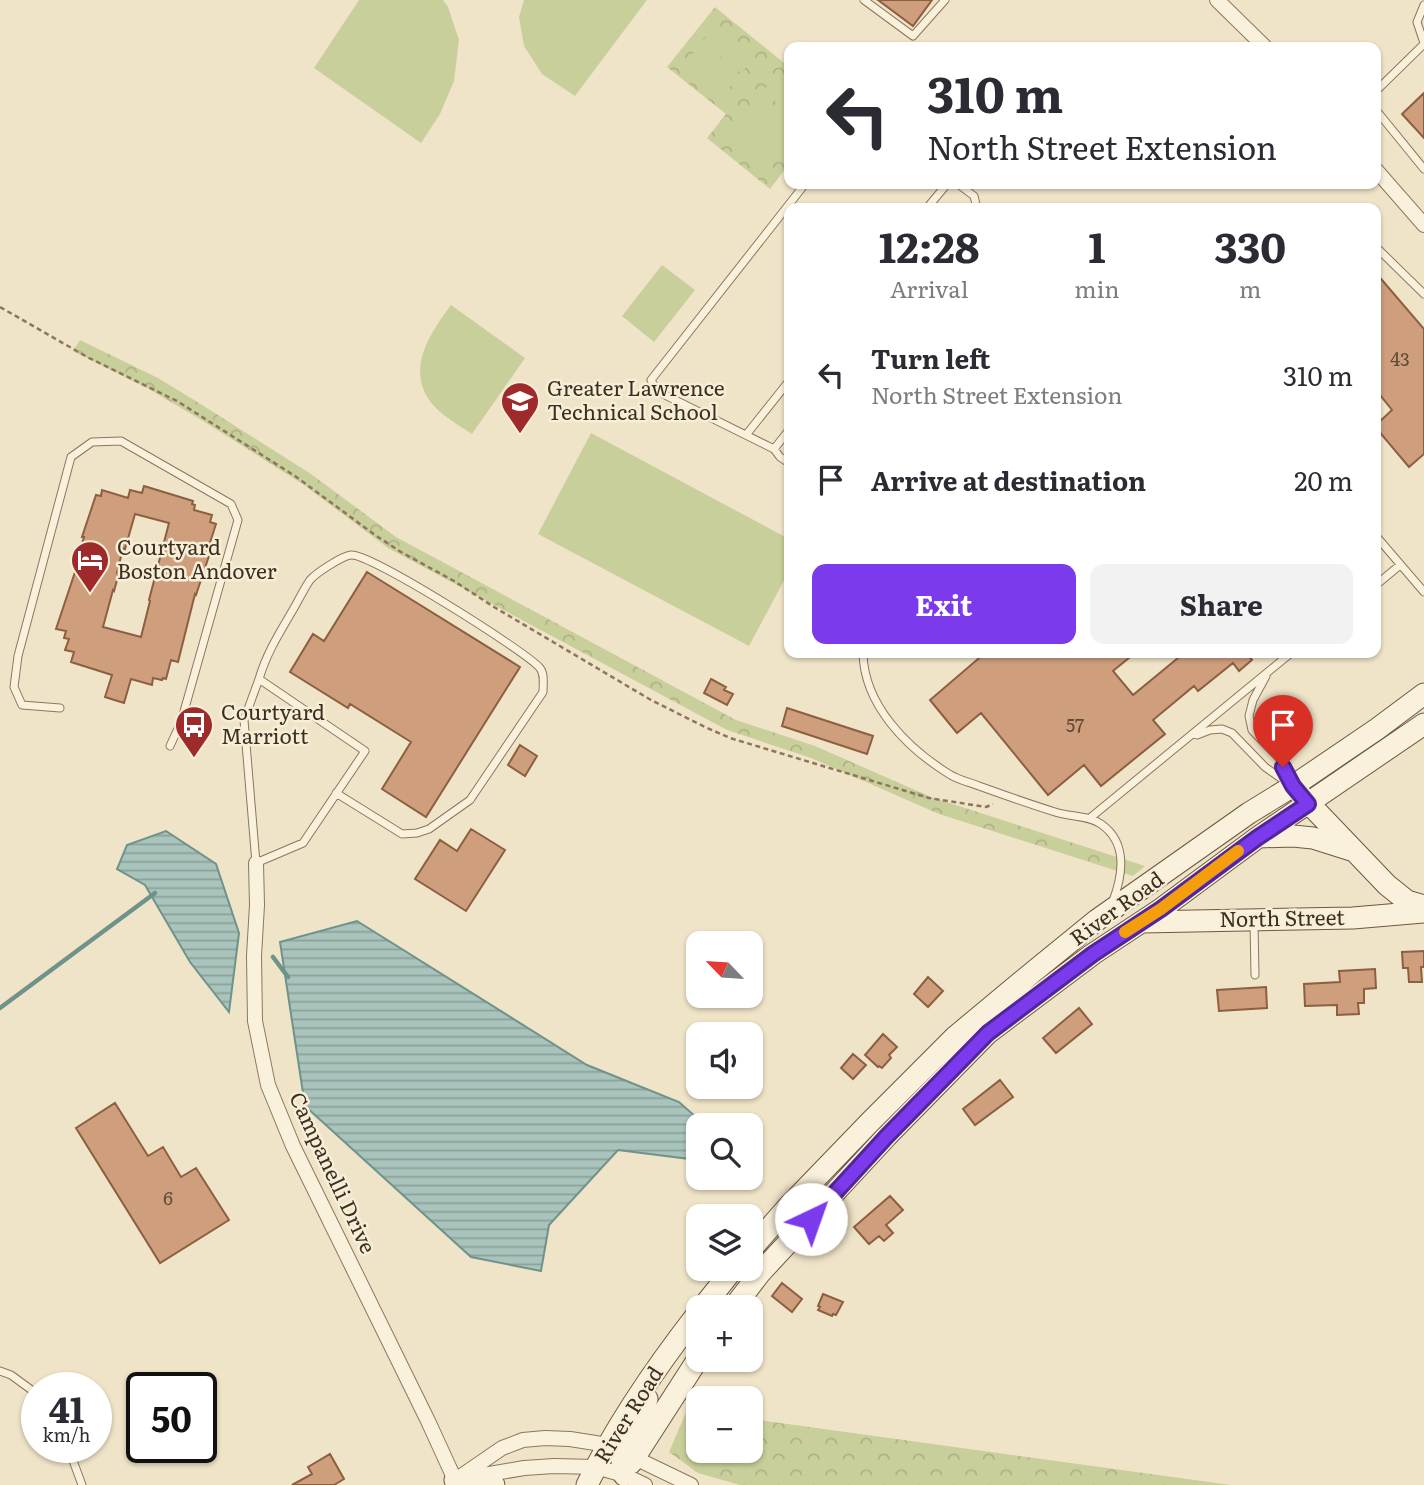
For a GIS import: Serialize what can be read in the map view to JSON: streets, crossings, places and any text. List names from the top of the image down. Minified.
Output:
{"streets":{"main road":["River Road","North Street"],"street":["Campanelli Drive"]},"crossings":[["River Road","North Street"]],"places":{"school or university":["Greater Lawrence Technical School"],"hotel":["Courtyard Boston Andover"],"bus stop":["Courtyard Marriott"]},"house_numbers":["43","57","6"],"north":"top left","page":{"turn":["310 m","North Street Extension"],"eta":["12:28","Arrival","1","min","330","m"],"list":[{"name":"Turn left","note":"North Street Extension","value":"310 m"},{"name":"Arrive at destination","value":"20 m"}],"buttons":["Exit","Share"],"map_buttons":["+","−"],"speed":"41 km/h","limit":"50"}}
